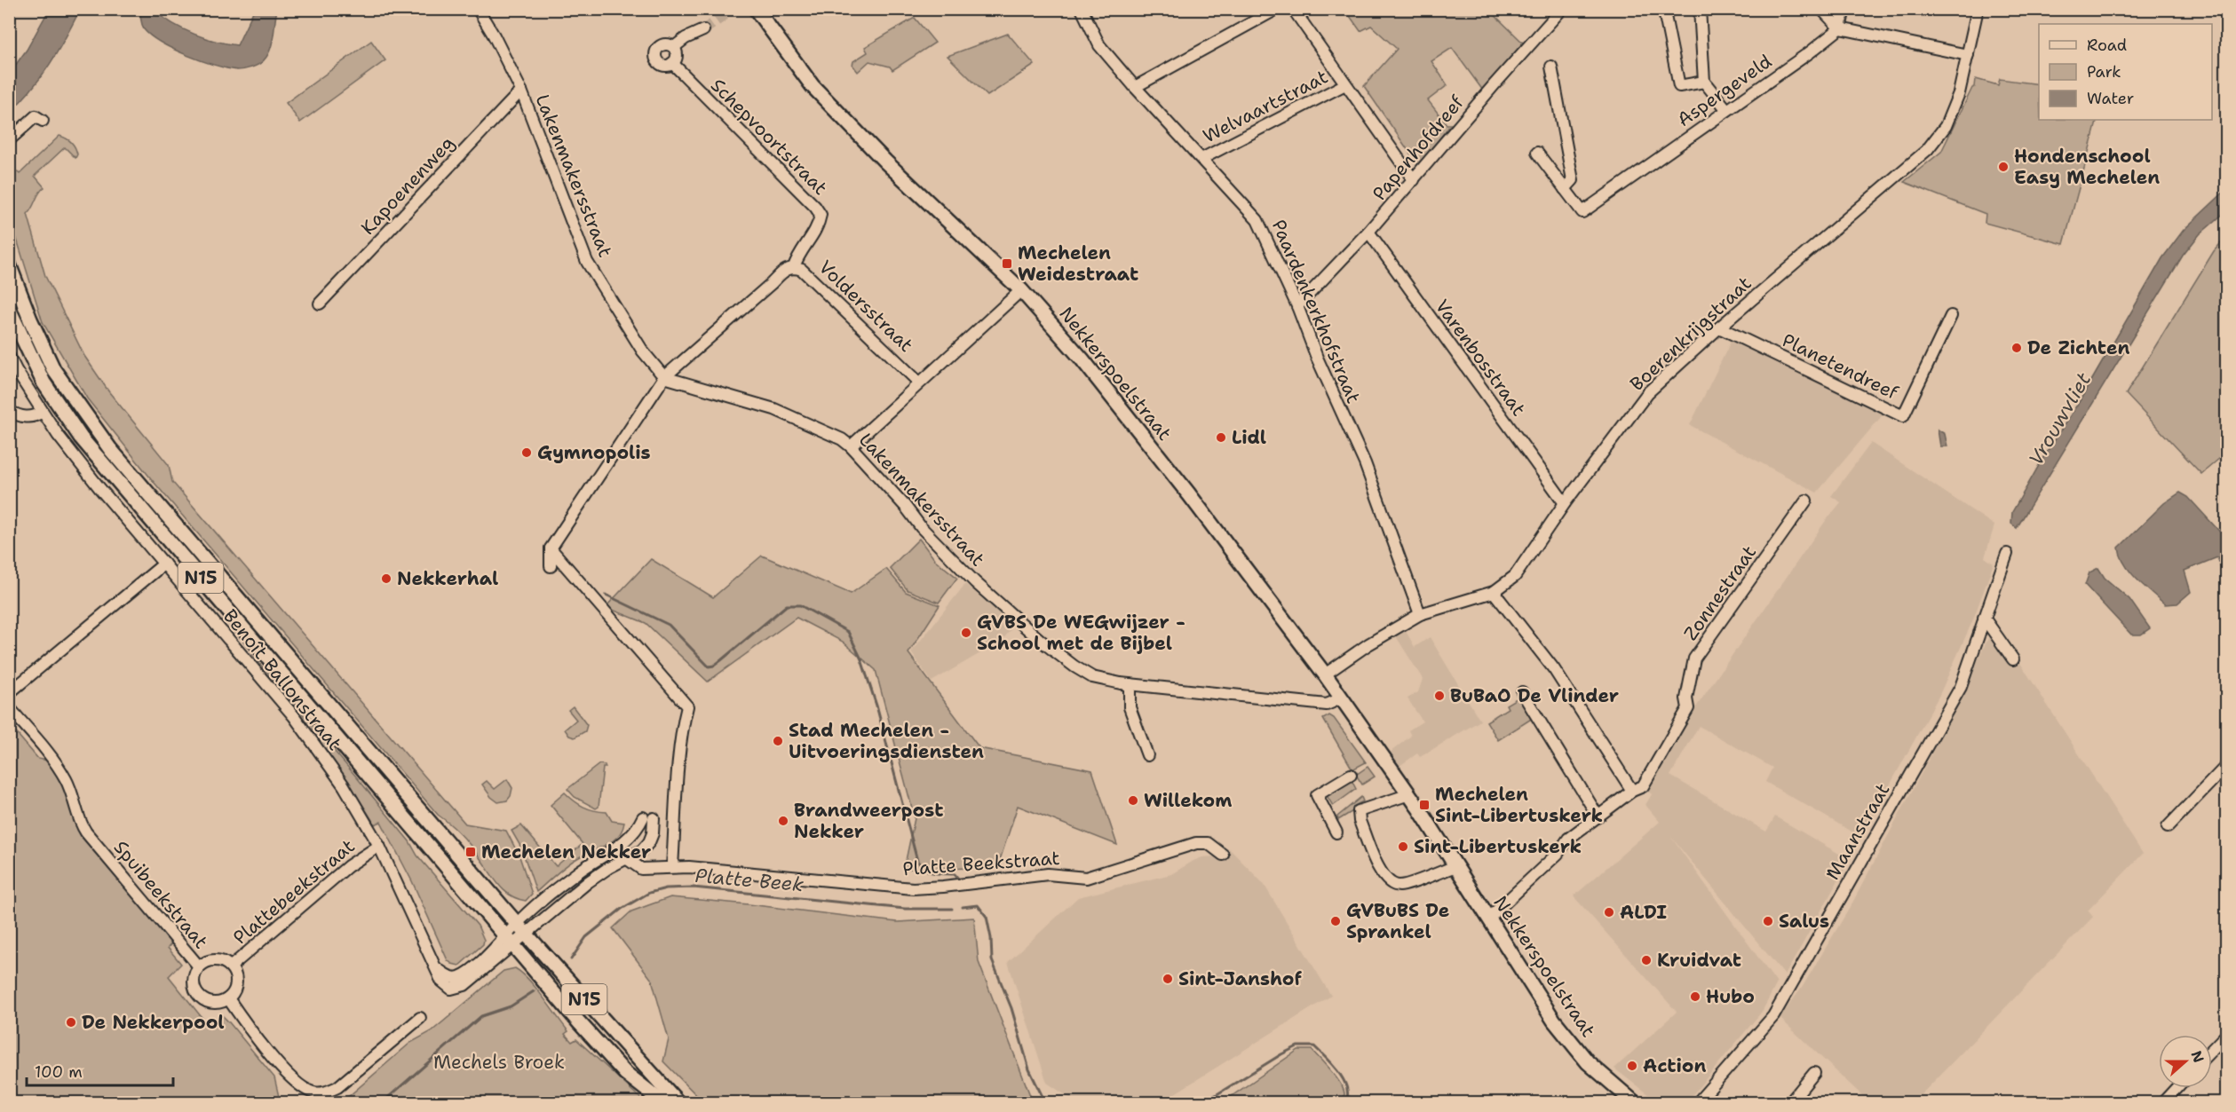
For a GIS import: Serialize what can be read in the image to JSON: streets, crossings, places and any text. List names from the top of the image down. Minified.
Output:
{"streets":{"main road":["Nekkerspoelstraat","N15"],"street":["Aspergeveld","Welvaartstraat","Schepvoortstraat","Papenhofdreef","Lakenmakersstraat","Kapoenenweg","Voldersstraat","Paardenkerkhofstraat","Boerenkrijgstraat","Varenbosstraat","Planetendreef","Zonnestraat","Benoît Ballonstraat","Maanstraat","Platte Beekstraat","Plattebeekstraat","Spuibeekstraat"]},"crossings":[["Welvaartstraat","Paardenkerkhofstraat"],["Schepvoortstraat","Voldersstraat"],["Papenhofdreef","Paardenkerkhofstraat"],["Papenhofdreef","Varenbosstraat"],["Lakenmakersstraat","Kapoenenweg"],["Lakenmakersstraat","Voldersstraat"],["Lakenmakersstraat","Nekkerspoelstraat"],["Paardenkerkhofstraat","Boerenkrijgstraat"],["Boerenkrijgstraat","Varenbosstraat"],["Boerenkrijgstraat","Planetendreef"],["Boerenkrijgstraat","Nekkerspoelstraat"],["Nekkerspoelstraat","Zonnestraat"],["N15","Benoît Ballonstraat"],["Benoît Ballonstraat","Plattebeekstraat"],["Plattebeekstraat","Spuibeekstraat"]],"water":["Vrouwvliet","Platte Beek"],"parks":["Mechels Broek"],"places":{"other":["Hondenschool Easy Mechelen","De Zichten","Lidl","Gymnopolis","Nekkerhal","GVBS De WEGwijzer - School met de Bijbel","BuBaO De Vlinder","Stad Mechelen - Uitvoeringsdiensten","Willekom","Brandweerpost Nekker","Sint-Libertuskerk","ALDI","GVBuBS De Sprankel","Salus","Kruidvat","Sint-Janshof","Hubo","De Nekkerpool","Action"],"transit":["Mechelen Weidestraat","Mechelen Sint-Libertuskerk","Mechelen Nekker"]},"legend":["Road","Park","Water"],"scale_bar":"100 m","north":"right"}
